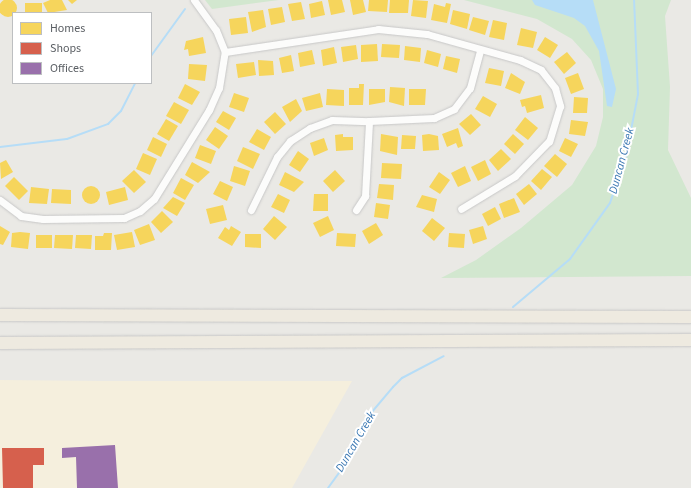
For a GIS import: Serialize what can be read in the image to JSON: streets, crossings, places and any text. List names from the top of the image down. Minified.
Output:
{"water":["Duncan Creek"],"legend":["Homes","Shops","Offices"]}
